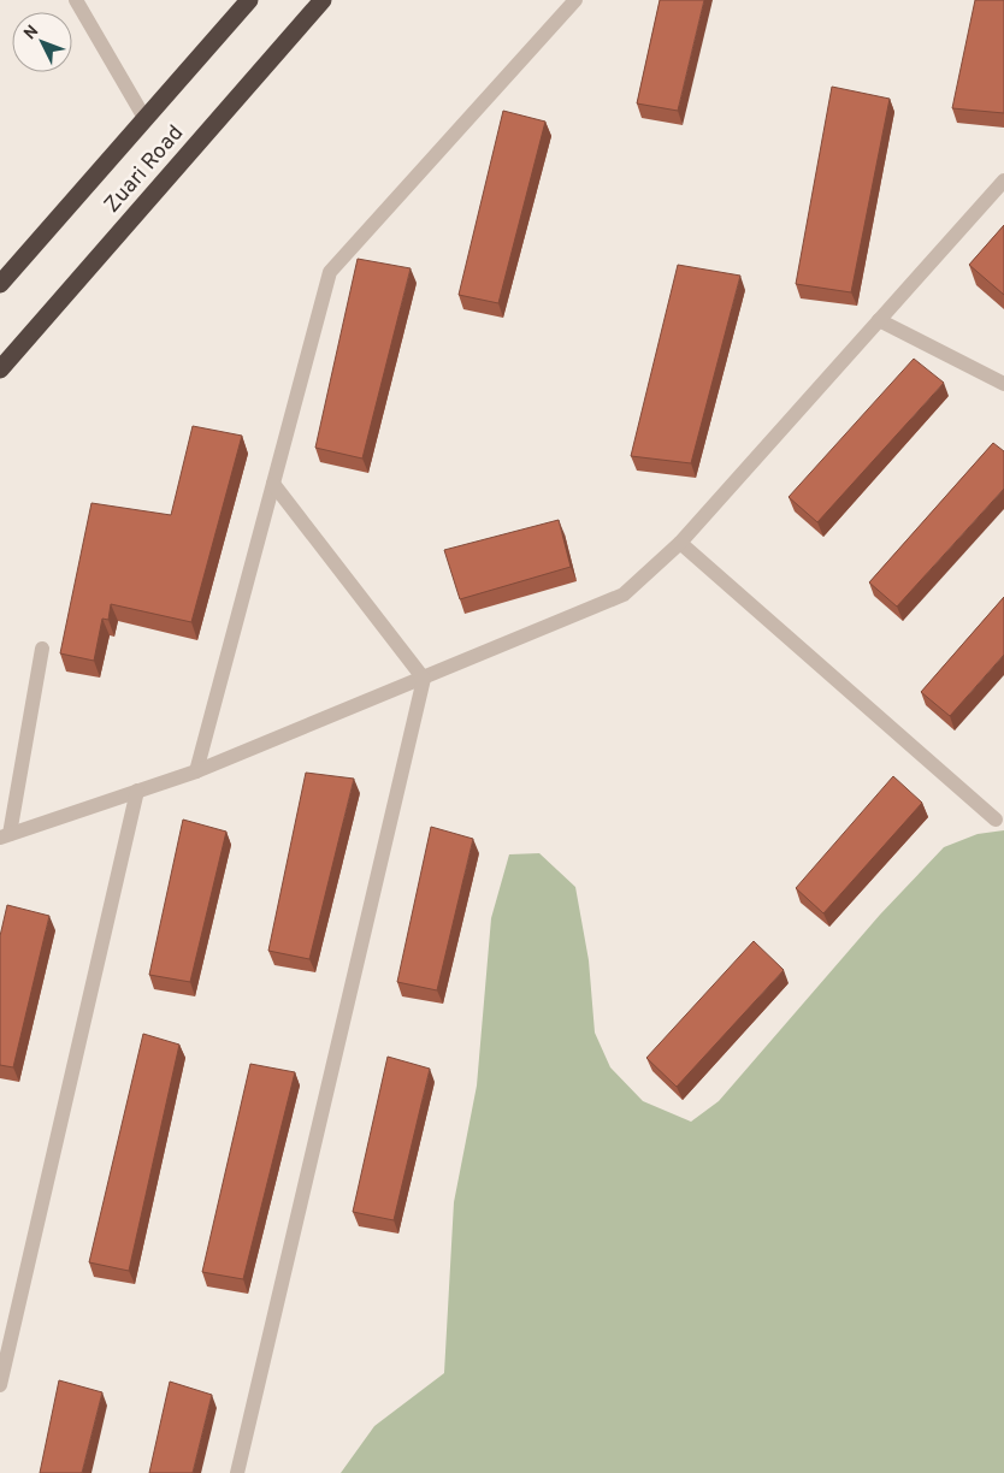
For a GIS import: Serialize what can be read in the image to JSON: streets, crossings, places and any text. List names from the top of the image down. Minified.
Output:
{"streets":{"highway":["Zuari Road"]},"north":"top left"}
